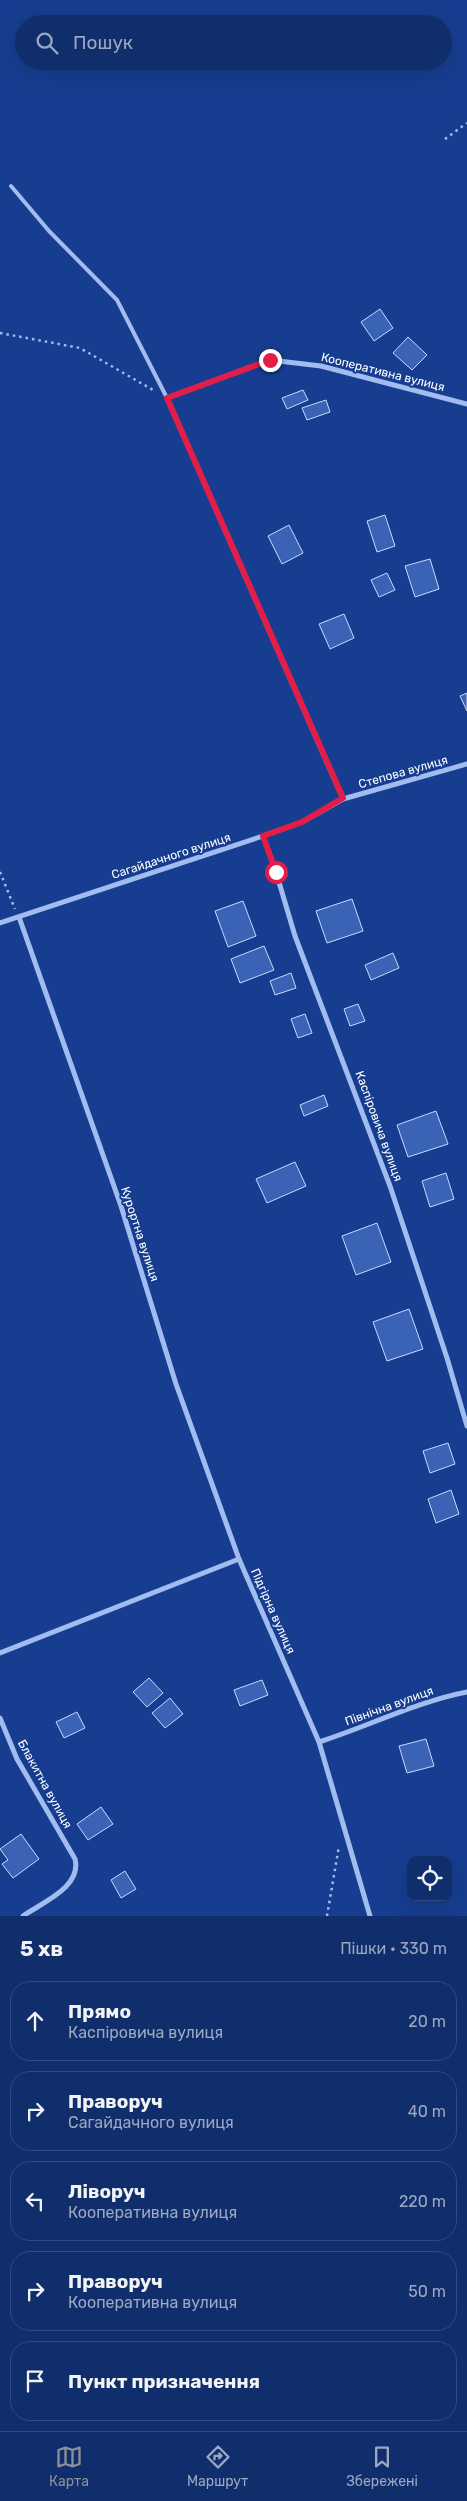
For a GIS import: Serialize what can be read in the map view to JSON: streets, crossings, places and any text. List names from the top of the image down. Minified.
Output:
{"streets":{"street":["Кооперативна вулиця","Степова вулиця","Сагайдачного вулиця","Каспіровича вулиця","Курортна вулиця","Підгірна вулиця","Північна вулиця","Блакитна вулиця"]},"crossings":[["Степова вулиця","Сагайдачного вулиця"],["Сагайдачного вулиця","Каспіровича вулиця"],["Сагайдачного вулиця","Курортна вулиця"],["Курортна вулиця","Підгірна вулиця"],["Підгірна вулиця","Північна вулиця"]],"page":{"search":"Пошук","heading":["5 хв","Пішки · 330 m"],"list":[["Прямо","Каспіровича вулиця","20 m"],["Праворуч","Сагайдачного вулиця","40 m"],["Ліворуч","Кооперативна вулиця","220 m"],["Праворуч","Кооперативна вулиця","50 m"],"Пункт призначення"],"nav":["Карта","Маршрут","Збережені"]}}
